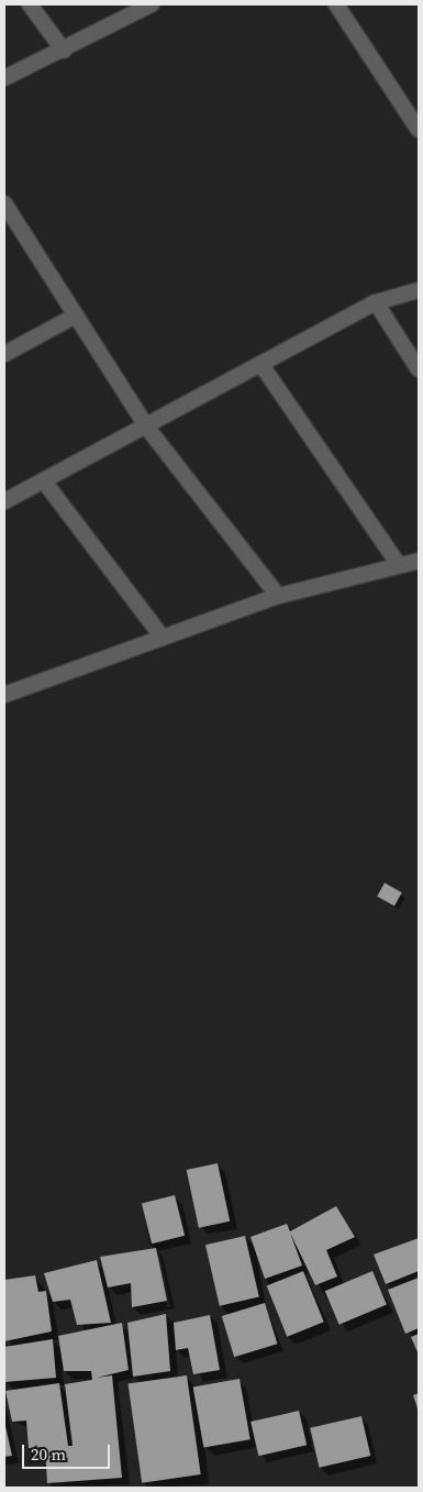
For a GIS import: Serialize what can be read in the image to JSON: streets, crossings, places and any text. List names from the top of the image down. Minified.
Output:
{"scale_bar":"20 m"}
